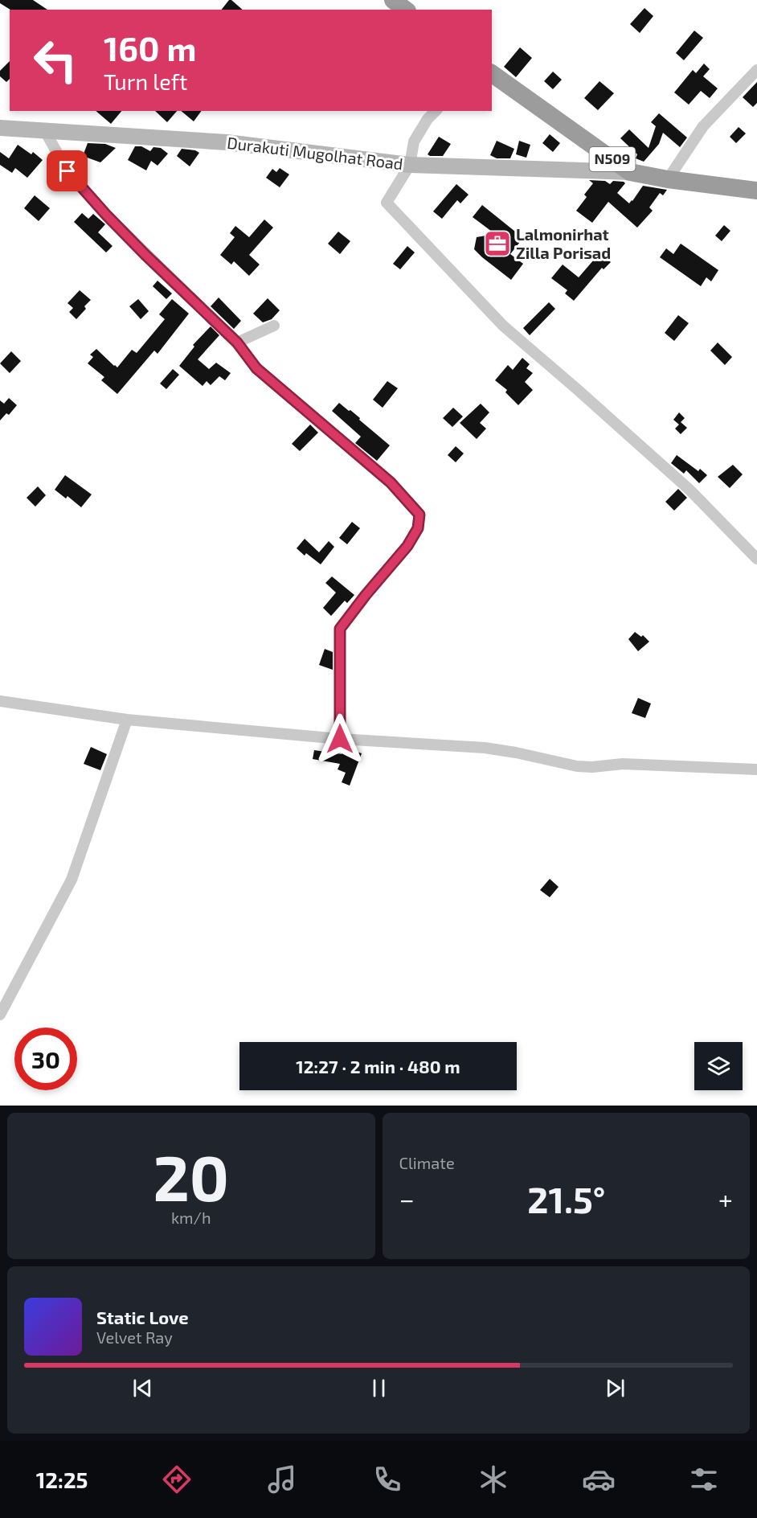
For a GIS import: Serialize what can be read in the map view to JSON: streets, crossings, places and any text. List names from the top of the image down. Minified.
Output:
{"streets":{"highway":["N509"],"main road":["Durakuti Mugolhat Road"]},"crossings":[["Durakuti Mugolhat Road","N509"]],"places":{"office":["Lalmonirhat Zilla Porisad"]},"page":{"turn":["160 m","Turn left"],"limit":"30","trip":"12:27 · 2 min · 480 m","tile":[["20","km/h"],"Climate"],"heat":["−","21.5°","+"],"song":["Static Love","Velvet Ray"],"tabs":"12:25"}}
